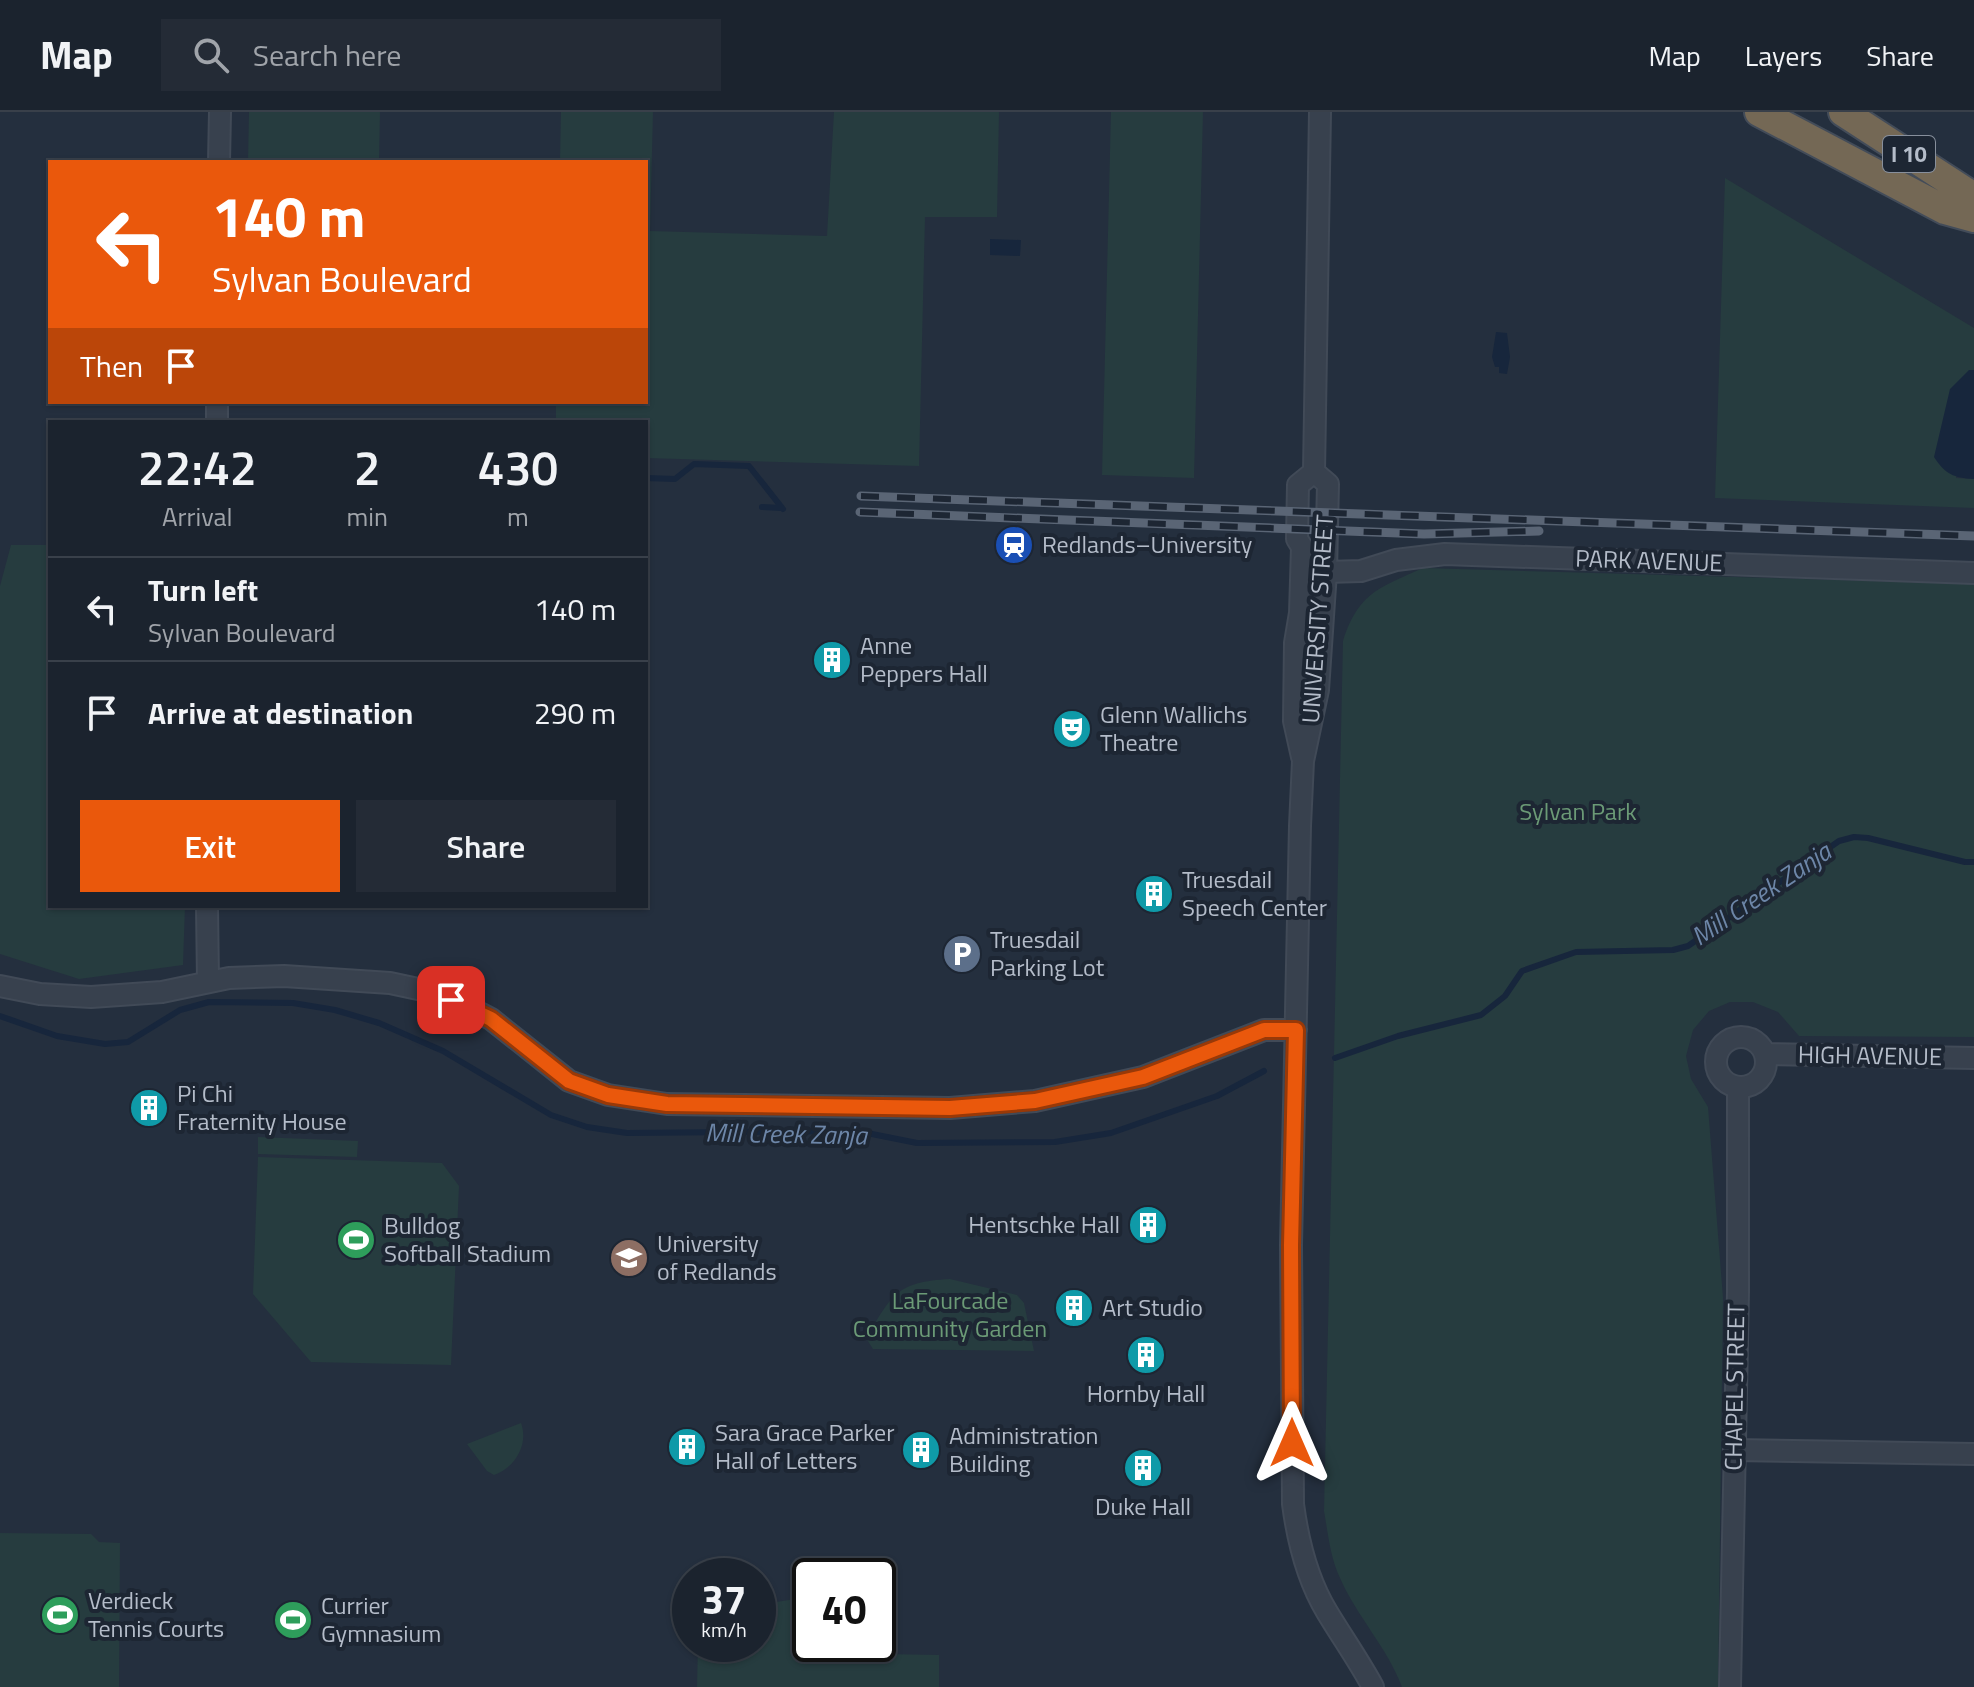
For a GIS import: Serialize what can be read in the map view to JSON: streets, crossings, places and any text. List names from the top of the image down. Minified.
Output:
{"streets":{"highway":["I 10"],"street":["PARK AVENUE","UNIVERSITY STREET","HIGH AVENUE","CHAPEL STREET"]},"crossings":[["PARK AVENUE","UNIVERSITY STREET"],["HIGH AVENUE","CHAPEL STREET"]],"water":["Mill Creek Zanja"],"parks":["Sylvan Park","LaFourcade Community Garden"],"places":{"station":["Redlands–University"],"building":["Anne Peppers Hall","Truesdail Speech Center","Pi Chi Fraternity House","Hentschke Hall","Art Studio","Hornby Hall","Sara Grace Parker Hall of Letters","Administration Building","Duke Hall"],"theatre":["Glenn Wallichs Theatre"],"parking":["Truesdail Parking Lot"],"sports":["Bulldog Softball Stadium","Verdieck Tennis Courts","Currier Gymnasium"],"school or university":["University of Redlands"]},"page":{"header":"Map","search":"Search here","nav":["Map","Layers","Share"],"turn":["140 m","Sylvan Boulevard"],"then":"Then","eta":["22:42","Arrival","2","min","430","m"],"list":[{"name":"Turn left","note":"Sylvan Boulevard","value":"140 m"},{"name":"Arrive at destination","value":"290 m"}],"buttons":["Exit","Share"],"speed":"37 km/h","limit":"40"}}
